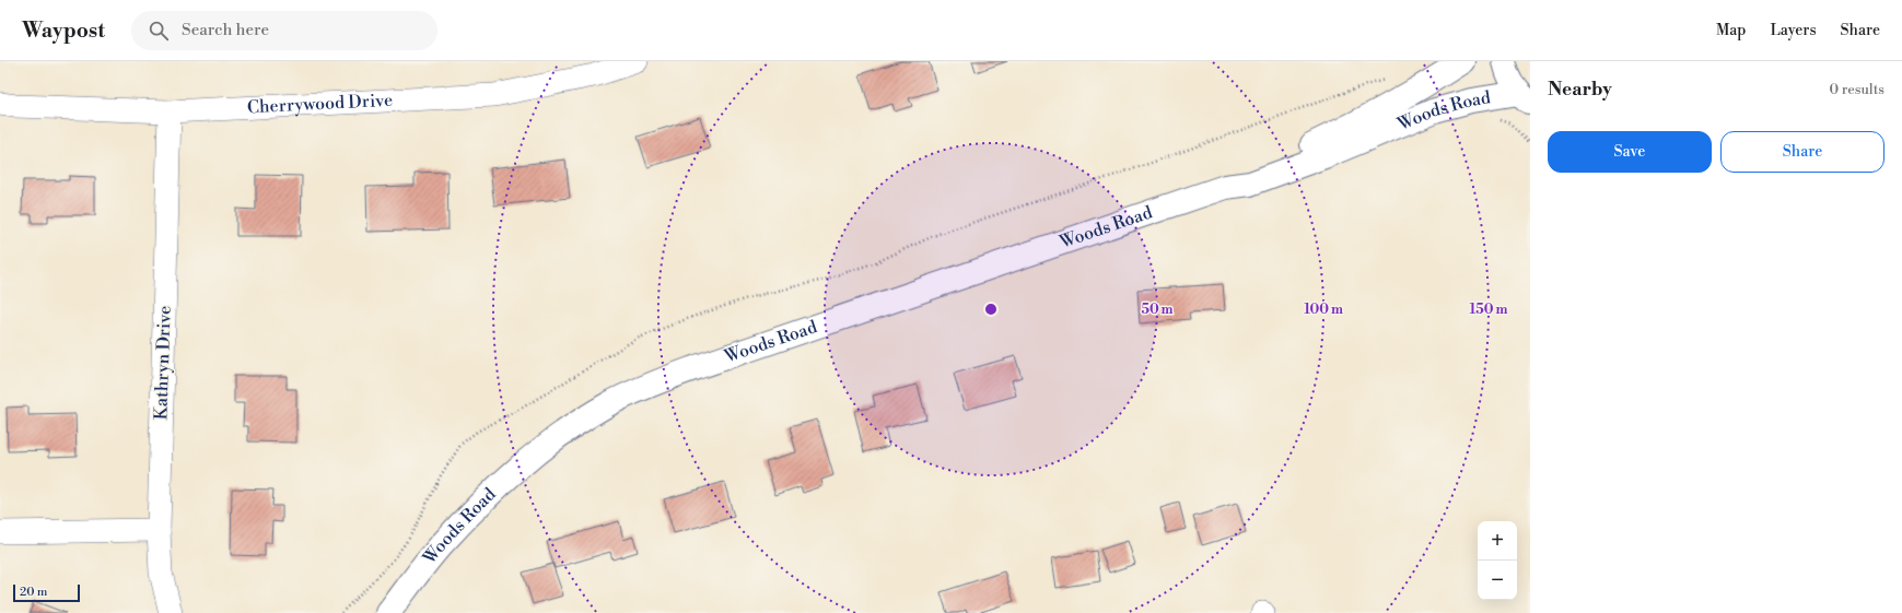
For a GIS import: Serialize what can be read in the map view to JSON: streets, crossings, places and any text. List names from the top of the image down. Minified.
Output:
{"streets":{"street":["Cherrywood Drive","Woods Road","Kathryn Drive"]},"crossings":[["Cherrywood Drive","Kathryn Drive"]],"scale_bar":"20 m","page":{"header":"Waypost","search":"Search here","nav":["Map","Layers","Share"],"heading":["Nearby","0 results"],"buttons":["Save","Share"],"map_buttons":["+","−"],"scale":"20 m"},"rings":["50 m","100 m","150 m"]}
